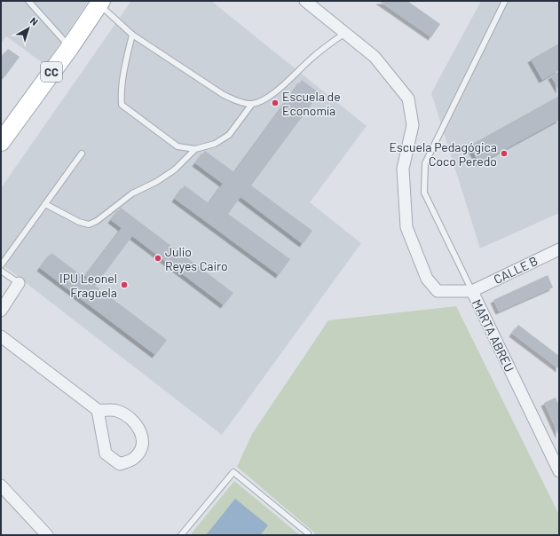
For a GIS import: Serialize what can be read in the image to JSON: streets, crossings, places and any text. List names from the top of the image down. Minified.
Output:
{"streets":{"main road":["CC"],"street":["CALLE B","MARTA ABREU"]},"crossings":[["CALLE B","MARTA ABREU"]],"places":["Escuela de Economía","Escuela Pedagógica Coco Peredo","Julio Reyes Cairo","IPU Leonel Fraguela"],"north":"top right"}
